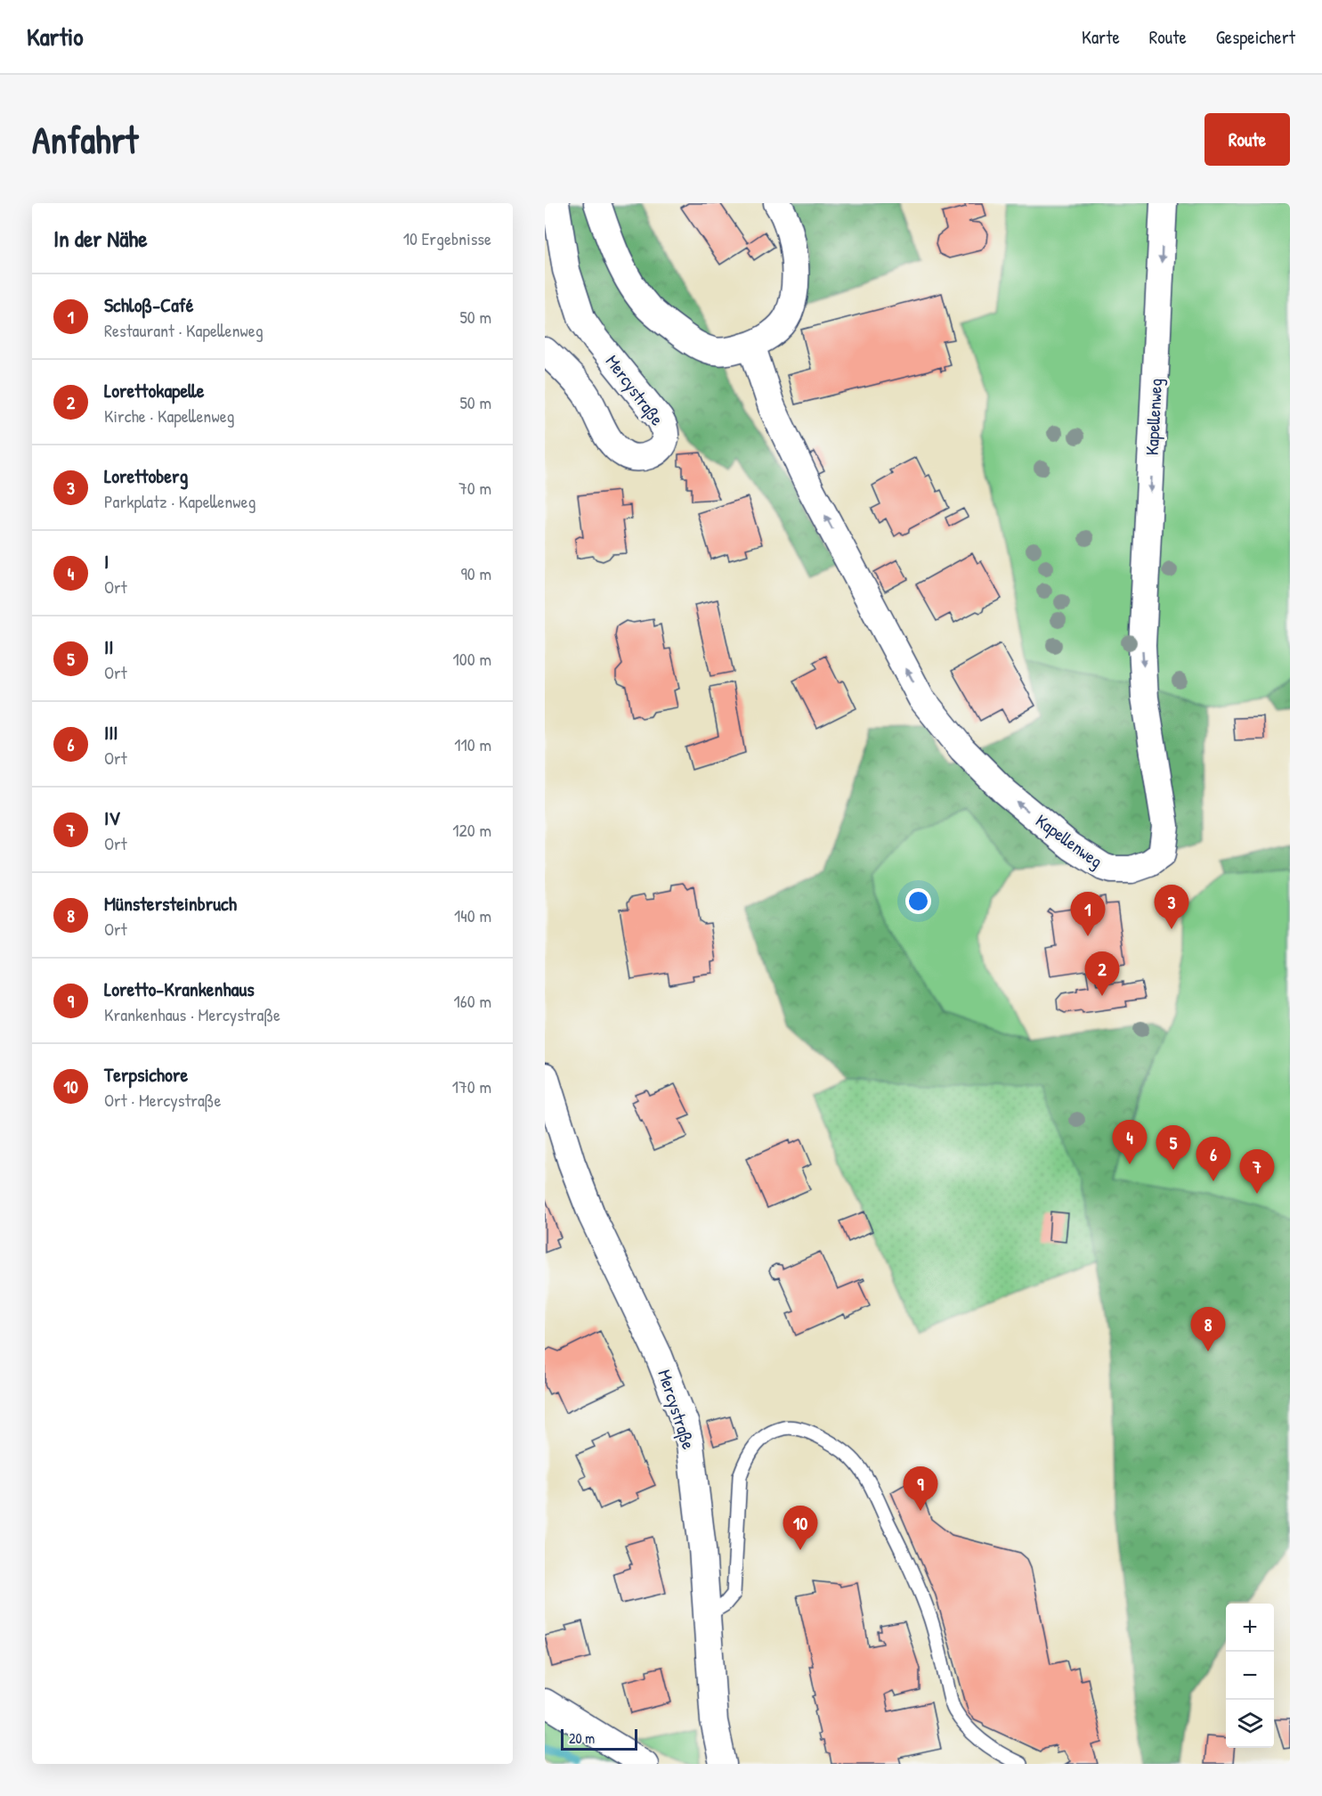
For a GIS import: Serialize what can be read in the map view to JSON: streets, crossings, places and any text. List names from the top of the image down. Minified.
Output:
{"streets":{"street":["Mercystraße","Kapellenweg"]},"scale_bar":"20 m","page":{"header":"Kartio","nav":["Karte","Route","Gespeichert"],"buttons":"Route","title":"Anfahrt","heading":["In der Nähe","10 Ergebnisse"],"list":[{"mark":"1","name":"Schloß-Café","note":"Restaurant · Kapellenweg","value":"50 m"},{"mark":"2","name":"Lorettokapelle","note":"Kirche · Kapellenweg","value":"50 m"},{"mark":"3","name":"Lorettoberg","note":"Parkplatz · Kapellenweg","value":"70 m"},{"mark":"4","name":"I","note":"Ort","value":"90 m"},{"mark":"5","name":"II","note":"Ort","value":"100 m"},{"mark":"6","name":"III","note":"Ort","value":"110 m"},{"mark":"7","name":"IV","note":"Ort","value":"120 m"},{"mark":"8","name":"Münstersteinbruch","note":"Ort","value":"140 m"},{"mark":"9","name":"Loretto-Krankenhaus","note":"Krankenhaus · Mercystraße","value":"160 m"},{"mark":"10","name":"Terpsichore","note":"Ort · Mercystraße","value":"170 m"}],"pins":["3","1","2","4","5","6","7","8","9","10"],"map_buttons":["+","−"],"scale":"20 m"}}
